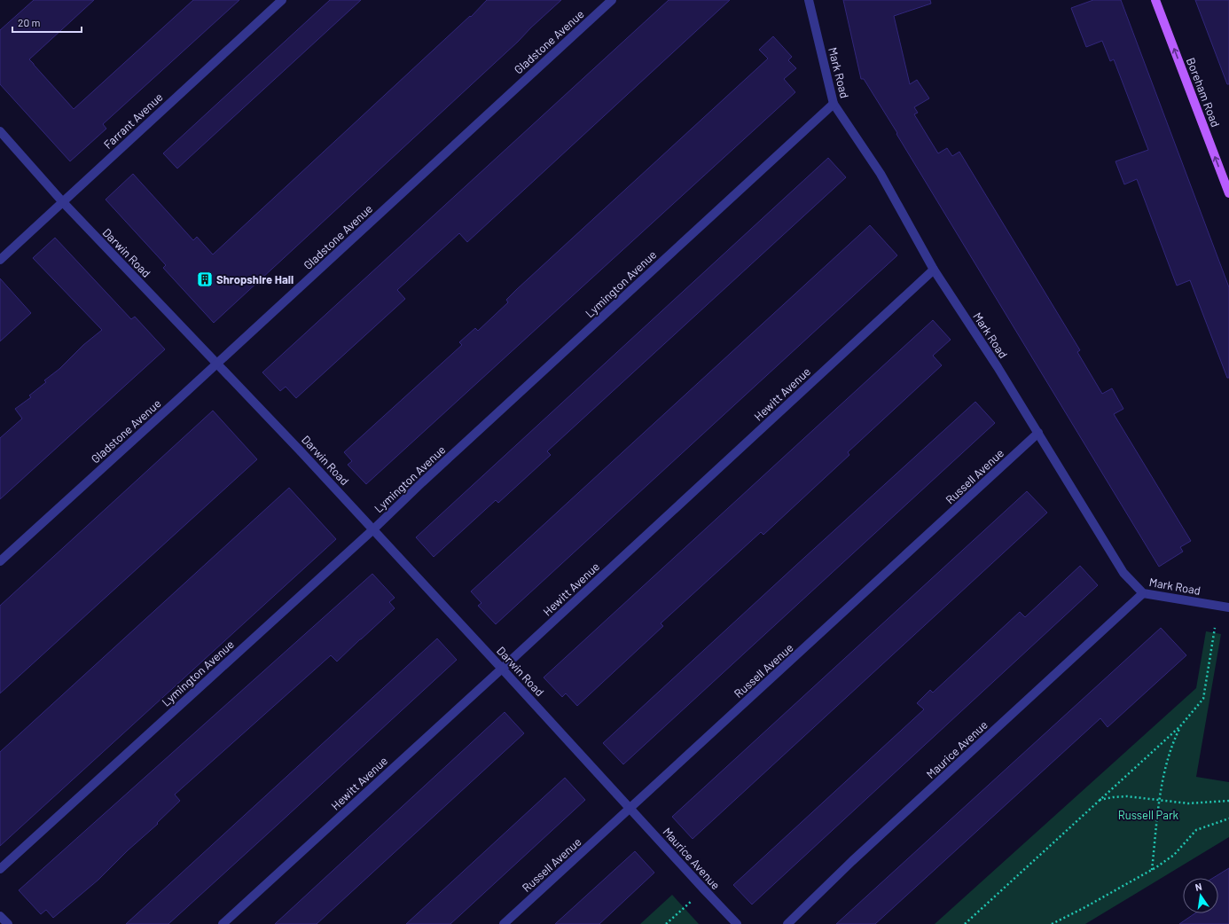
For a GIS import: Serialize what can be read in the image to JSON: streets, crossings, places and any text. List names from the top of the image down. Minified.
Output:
{"streets":{"main road":["Boreham Road"],"street":["Gladstone Avenue","Mark Road","Farrant Avenue","Darwin Road","Lymington Avenue","Hewitt Avenue","Russell Avenue","Maurice Avenue"]},"crossings":[["Gladstone Avenue","Darwin Road"],["Mark Road","Lymington Avenue"],["Mark Road","Hewitt Avenue"],["Mark Road","Russell Avenue"],["Mark Road","Maurice Avenue"],["Farrant Avenue","Darwin Road"],["Darwin Road","Lymington Avenue"],["Darwin Road","Hewitt Avenue"],["Darwin Road","Russell Avenue"],["Darwin Road","Maurice Avenue"],["Russell Avenue","Maurice Avenue"]],"one_way":["Boreham Road"],"parks":["Russell Park"],"places":{"building":["Shropshire Hall"]},"scale_bar":"20 m","north":"top"}
